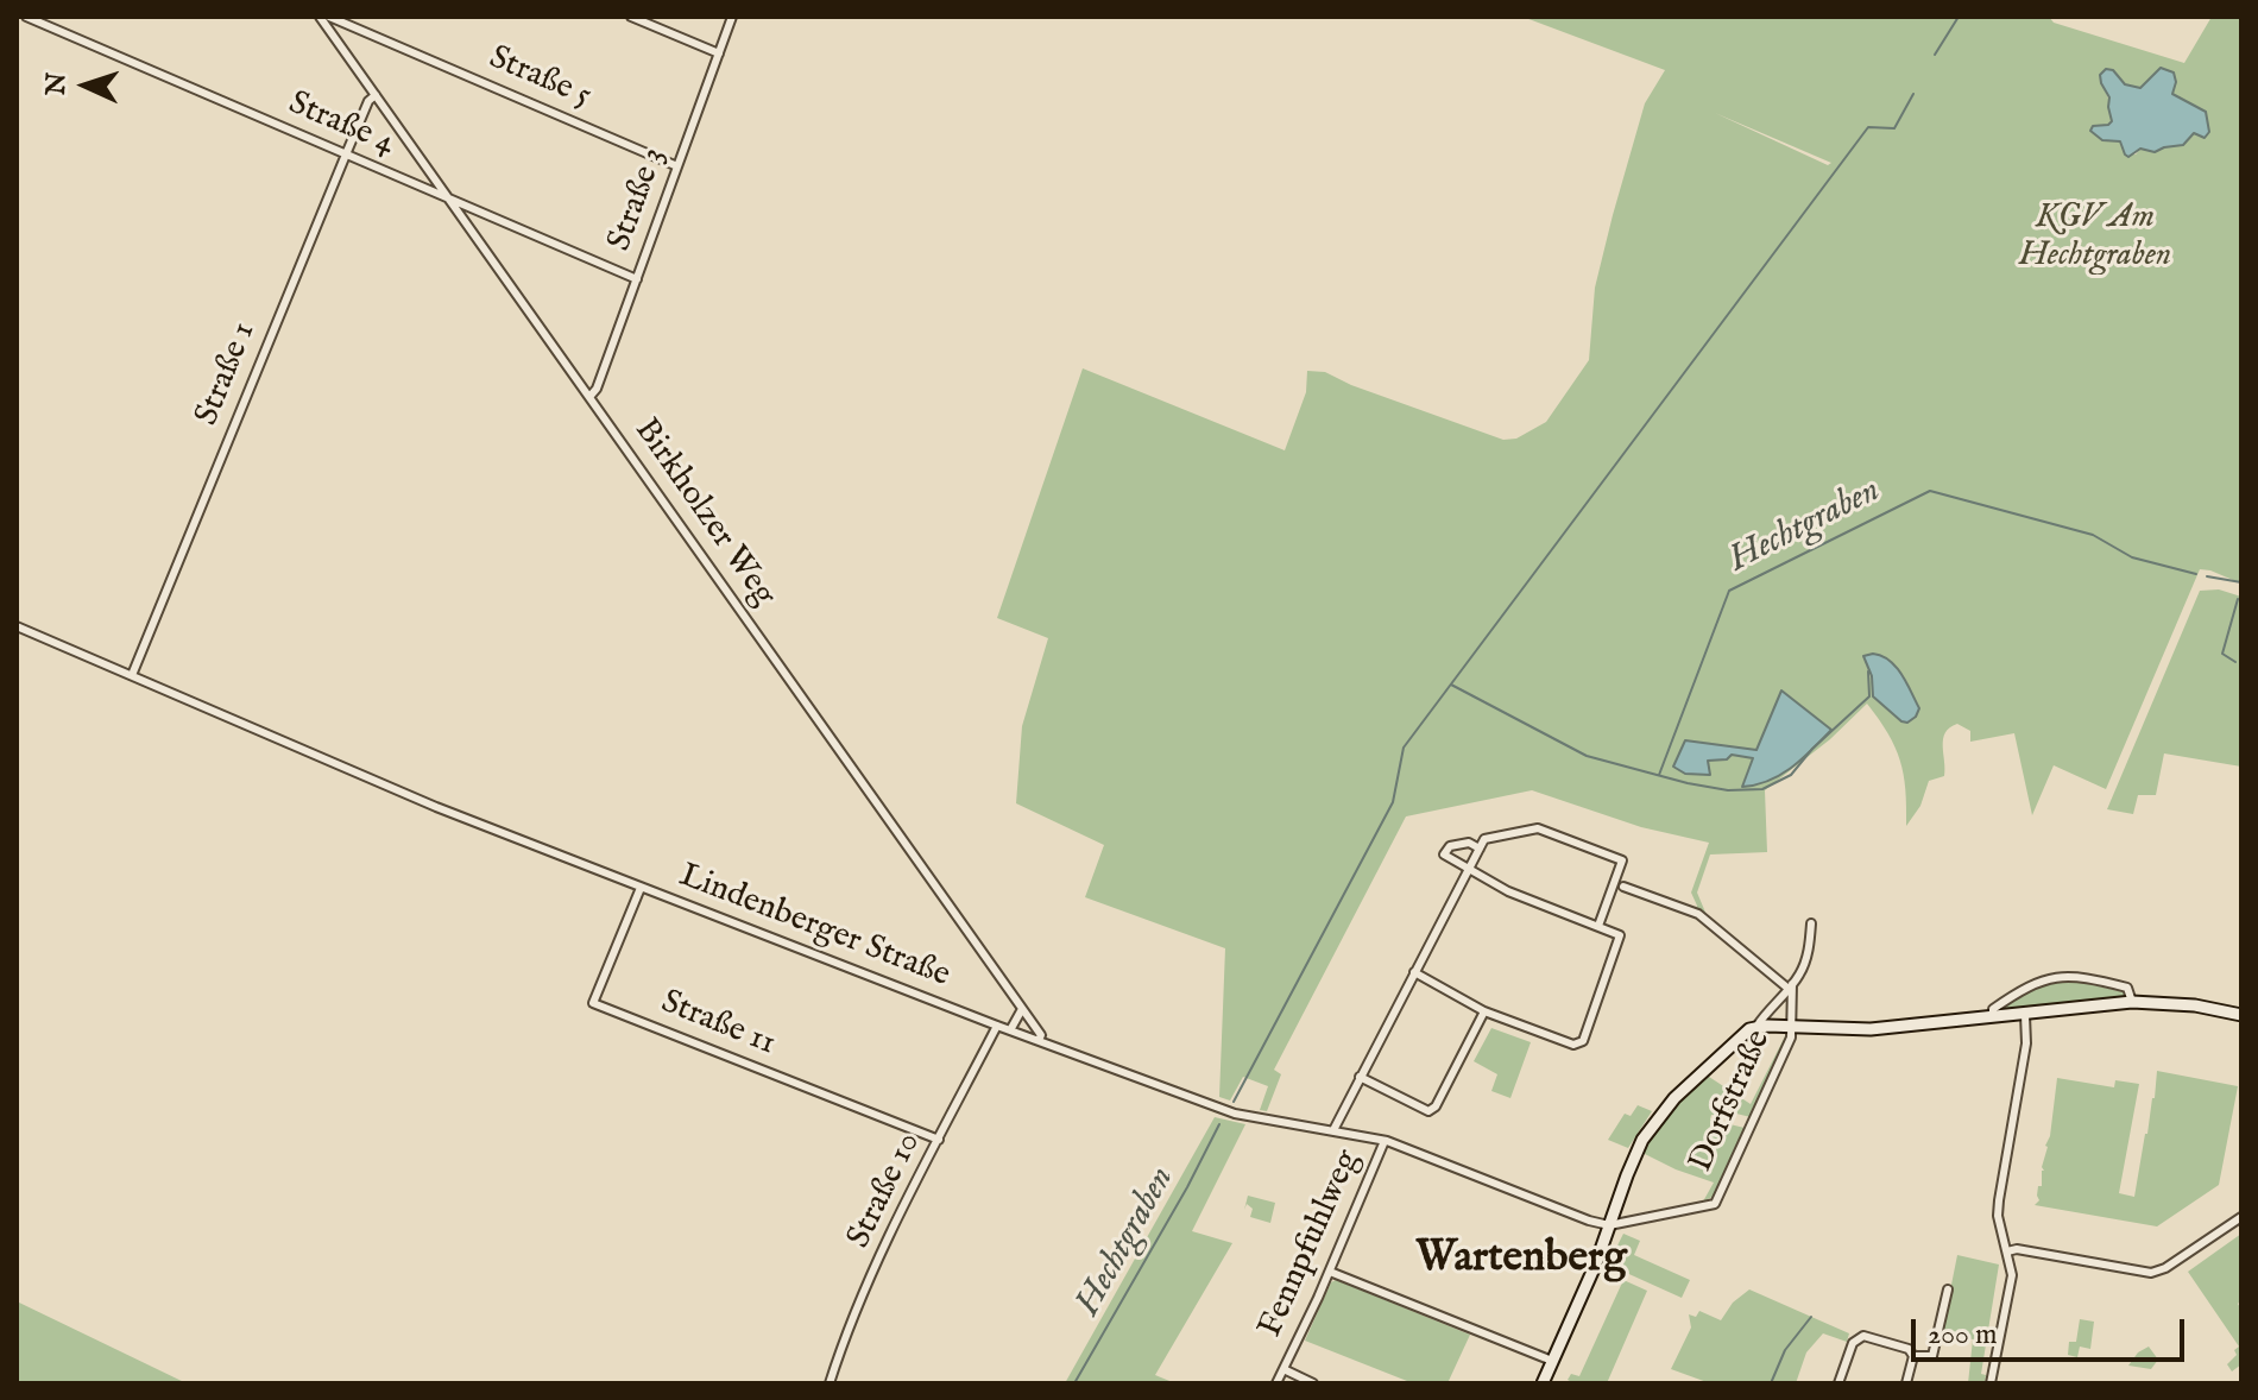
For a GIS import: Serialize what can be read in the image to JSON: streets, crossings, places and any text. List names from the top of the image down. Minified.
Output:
{"streets":{"main road":["Dorfstraße"],"street":["Straße 5","Straße 4","Straße 3","Straße 1","Birkholzer Weg","Lindenberger Straße","Straße 11","Straße 10","Fennpfuhlweg"]},"crossings":[["Straße 5","Straße 3"],["Straße 4","Straße 3"],["Straße 4","Straße 1"],["Straße 4","Birkholzer Weg"],["Straße 3","Birkholzer Weg"],["Straße 1","Birkholzer Weg"],["Straße 1","Lindenberger Straße"],["Birkholzer Weg","Lindenberger Straße"],["Lindenberger Straße","Straße 11"],["Lindenberger Straße","Dorfstraße"],["Lindenberger Straße","Straße 10"],["Lindenberger Straße","Fennpfuhlweg"],["Straße 11","Straße 10"]],"districts":["Wartenberg"],"water":["Hechtgraben"],"parks":["KGV Am Hechtgraben"],"scale_bar":"200 m","north":"left"}
